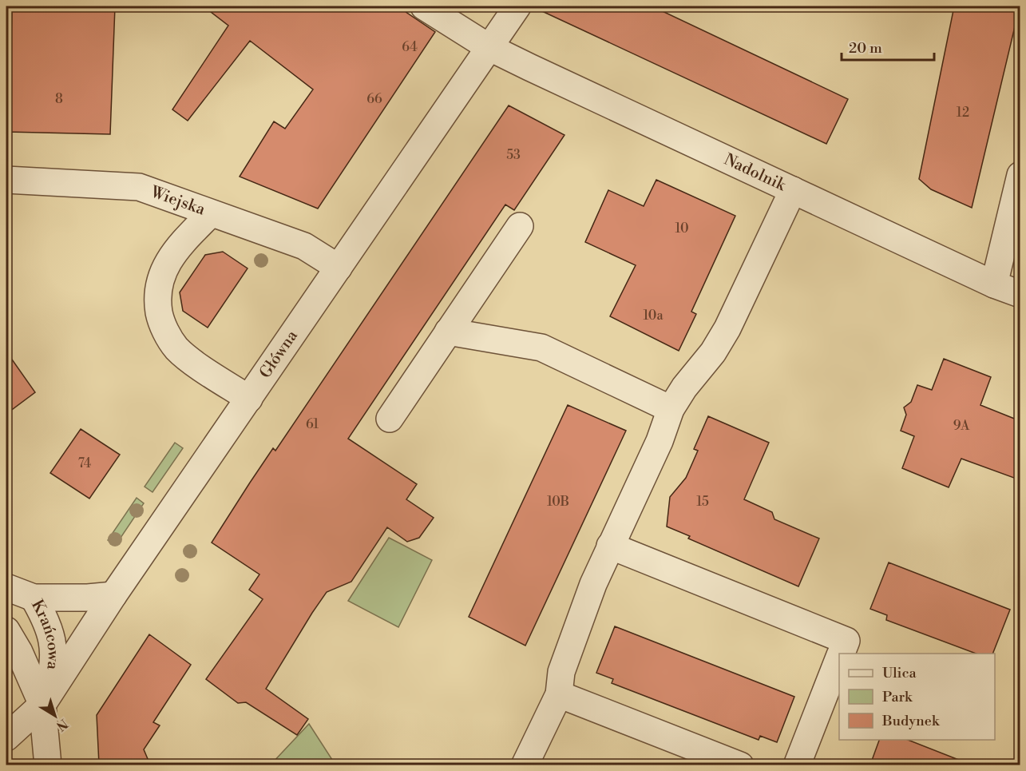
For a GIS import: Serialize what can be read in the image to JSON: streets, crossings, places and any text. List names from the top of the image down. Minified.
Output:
{"streets":{"street":["Nadolnik","Wiejska","Główna","Krańcowa"]},"crossings":[["Nadolnik","Główna"],["Wiejska","Główna"],["Główna","Krańcowa"]],"house_numbers":["64","8","66","12","53","10","10a","61","9A","74","10B","15"],"legend":["Ulica","Park","Budynek"],"scale_bar":"20 m","north":"bottom right"}
